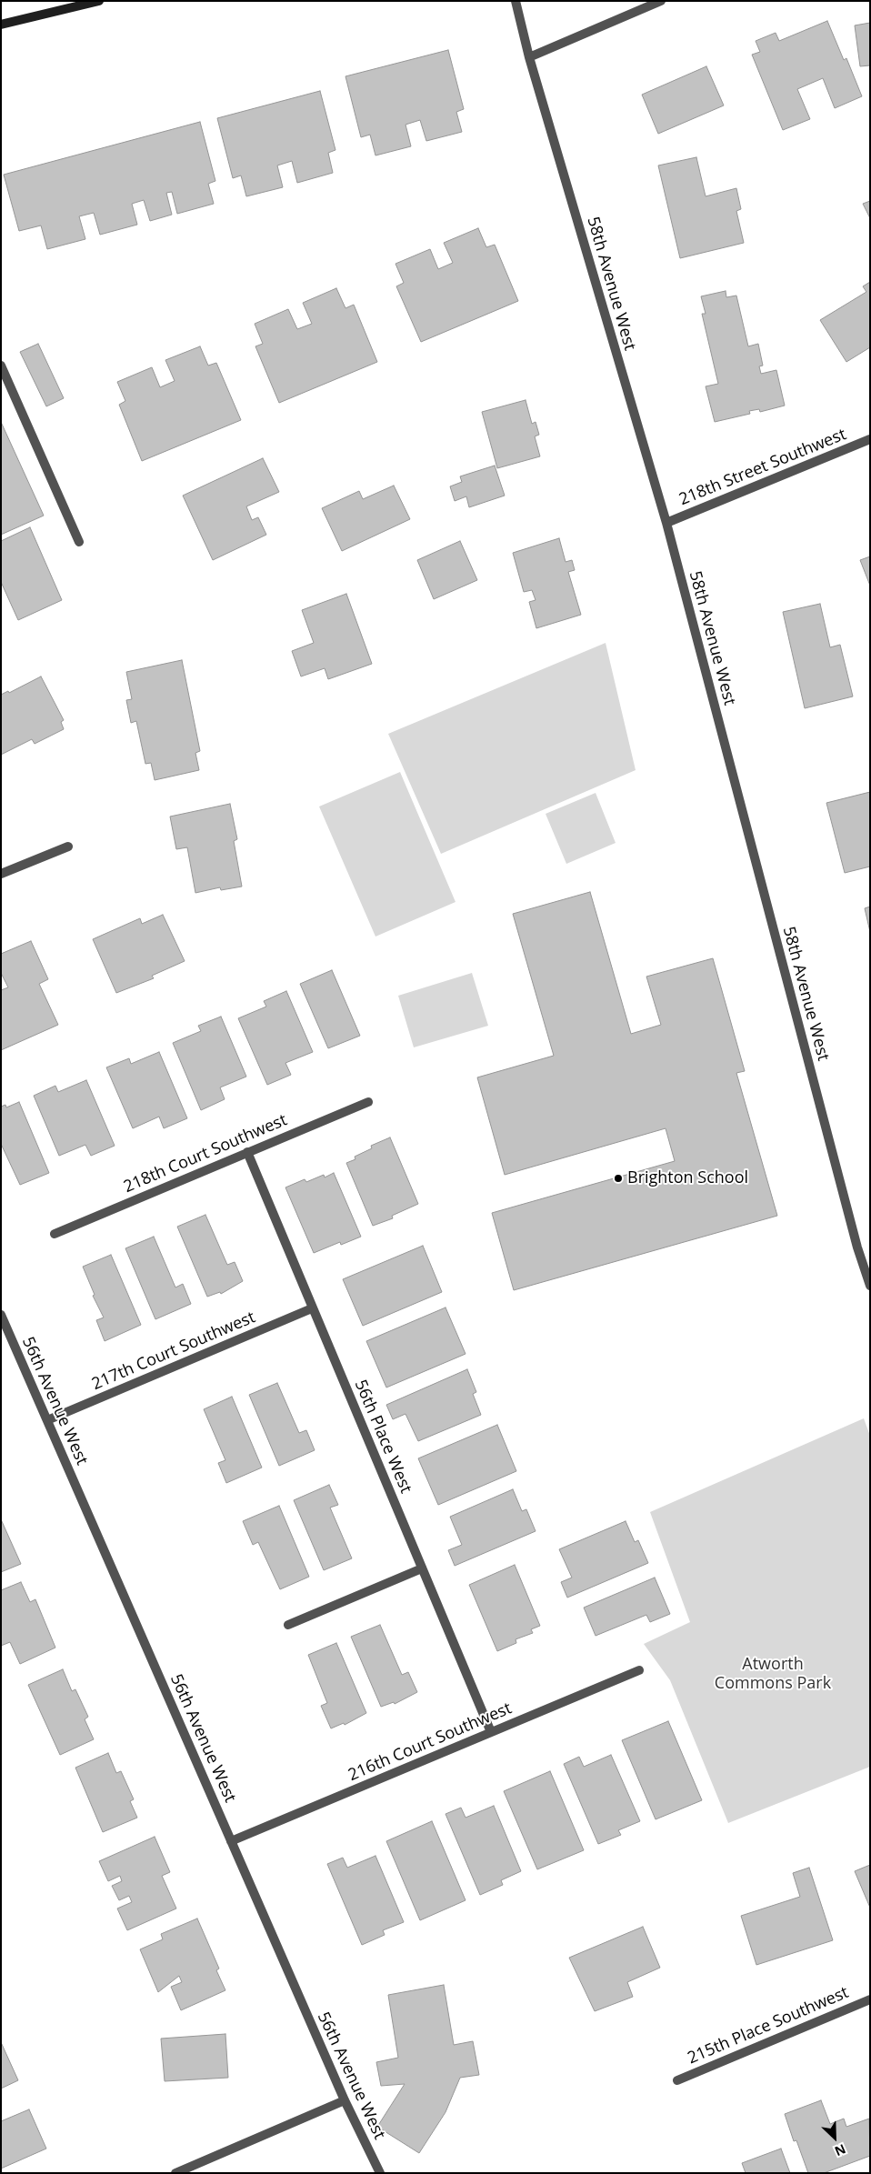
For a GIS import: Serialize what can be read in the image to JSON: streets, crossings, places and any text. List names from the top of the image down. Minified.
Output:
{"streets":{"street":["58th Avenue West","218th Street Southwest","218th Court Southwest","217th Court Southwest","56th Avenue West","56th Place West","216th Court Southwest","215th Place Southwest"]},"crossings":[["58th Avenue West","218th Street Southwest"],["218th Court Southwest","56th Place West"],["217th Court Southwest","56th Avenue West"],["217th Court Southwest","56th Place West"],["56th Avenue West","216th Court Southwest"],["56th Place West","216th Court Southwest"]],"parks":["Atworth Commons Park"],"places":["Brighton School"],"north":"bottom right"}
